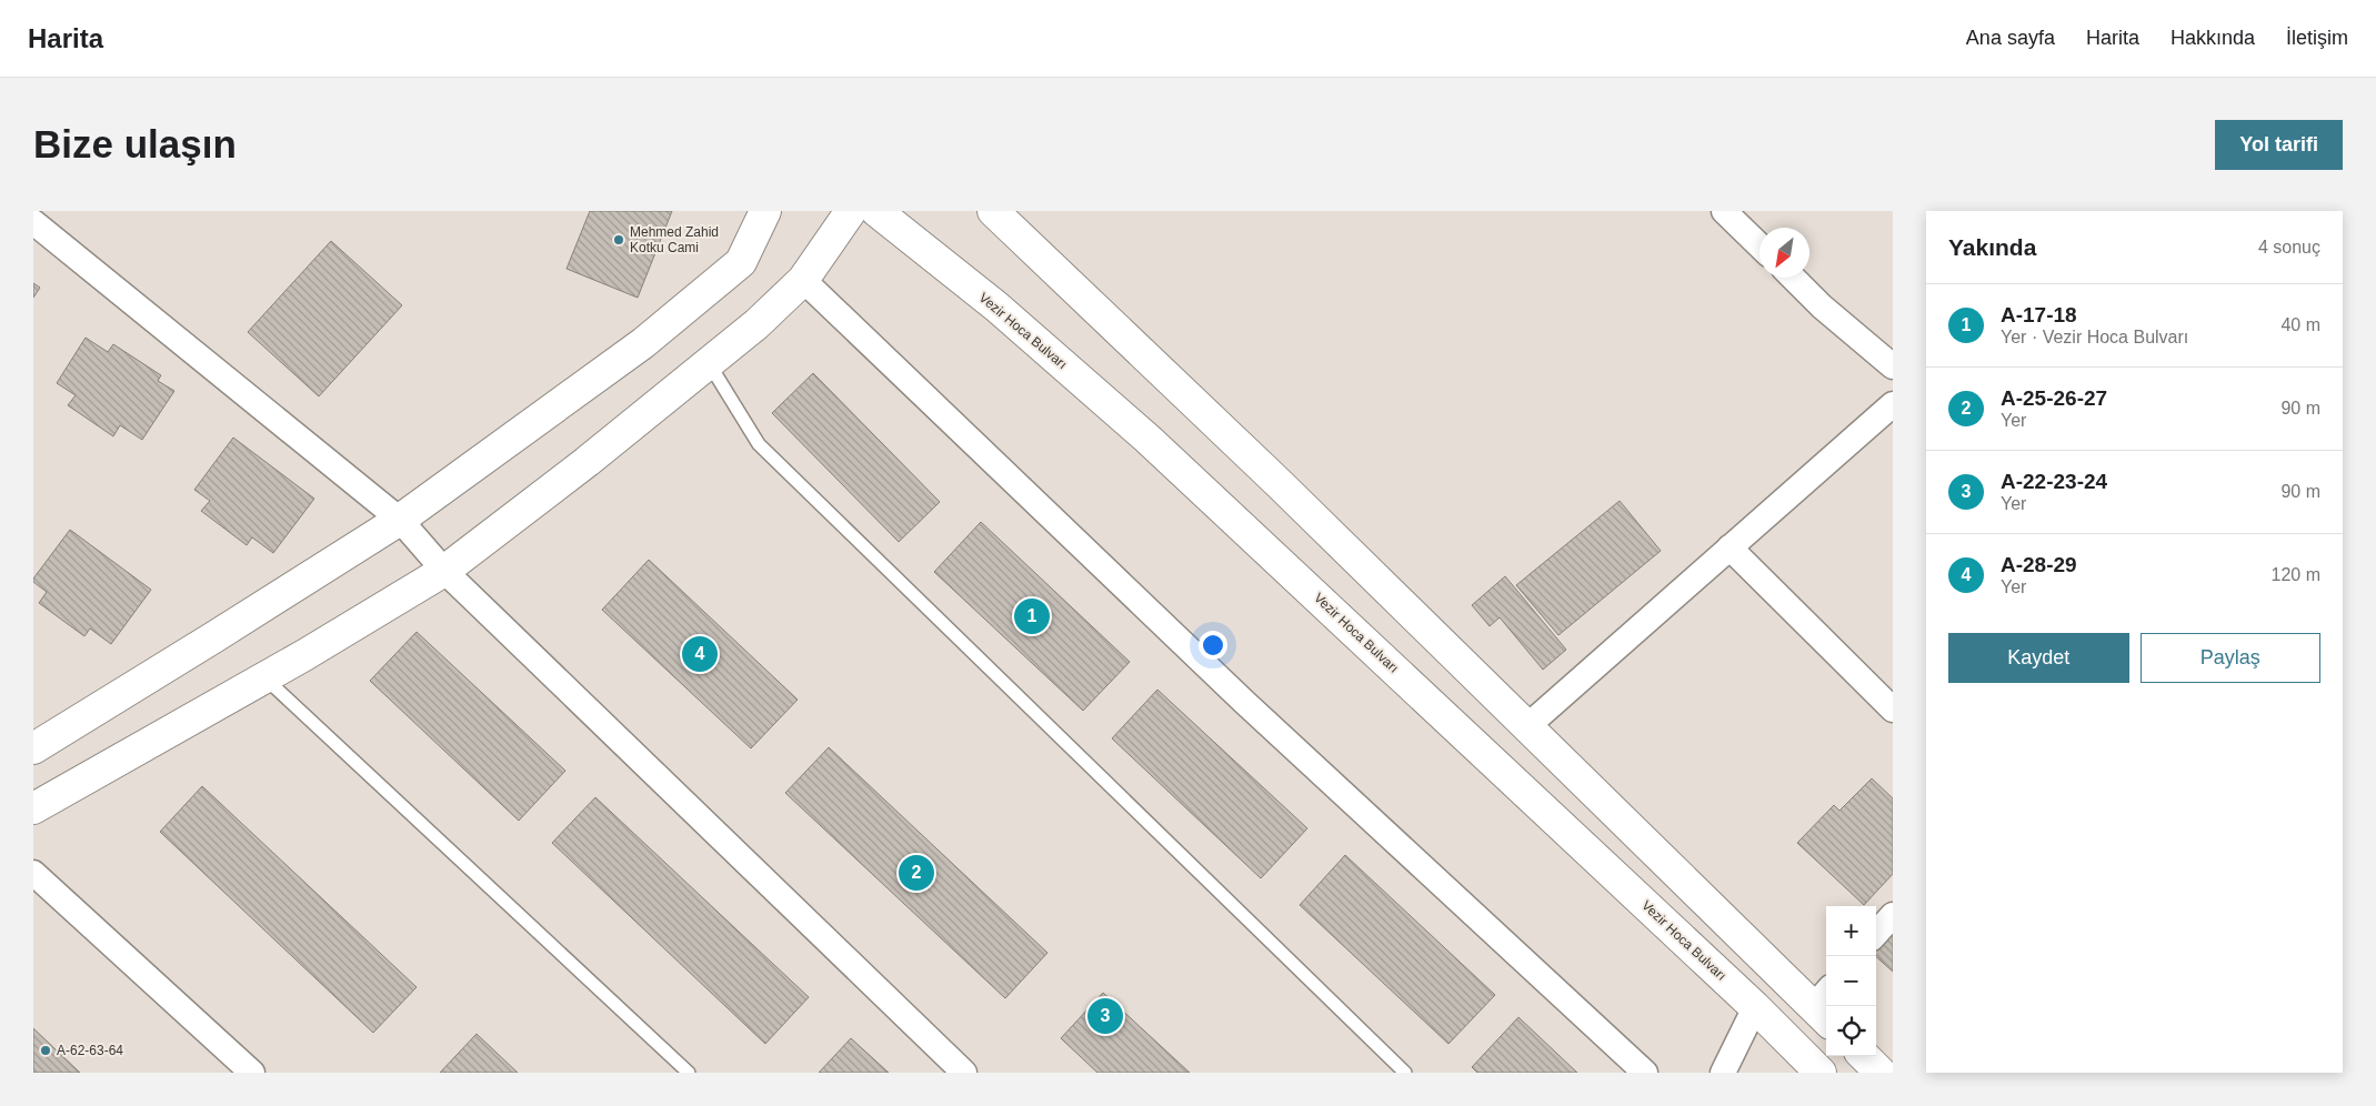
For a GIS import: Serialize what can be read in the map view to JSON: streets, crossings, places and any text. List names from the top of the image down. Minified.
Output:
{"streets":{"main road":["Vezir Hoca Bulvarı"]},"places":["Mehmed Zahid Kotku Cami","A-62-63-64"],"north":"bottom left","page":{"header":"Harita","nav":["Ana sayfa","Harita","Hakkında","İletişim"],"buttons":["Yol tarifi",["Kaydet","Paylaş"]],"title":"Bize ulaşın","heading":["Yakında","4 sonuç"],"list":[{"mark":"1","name":"A-17-18","note":"Yer · Vezir Hoca Bulvarı","value":"40 m"},{"mark":"2","name":"A-25-26-27","note":"Yer","value":"90 m"},{"mark":"3","name":"A-22-23-24","note":"Yer","value":"90 m"},{"mark":"4","name":"A-28-29","note":"Yer","value":"120 m"}],"pins":["1","4","2","3"],"map_buttons":["+","−"]}}
